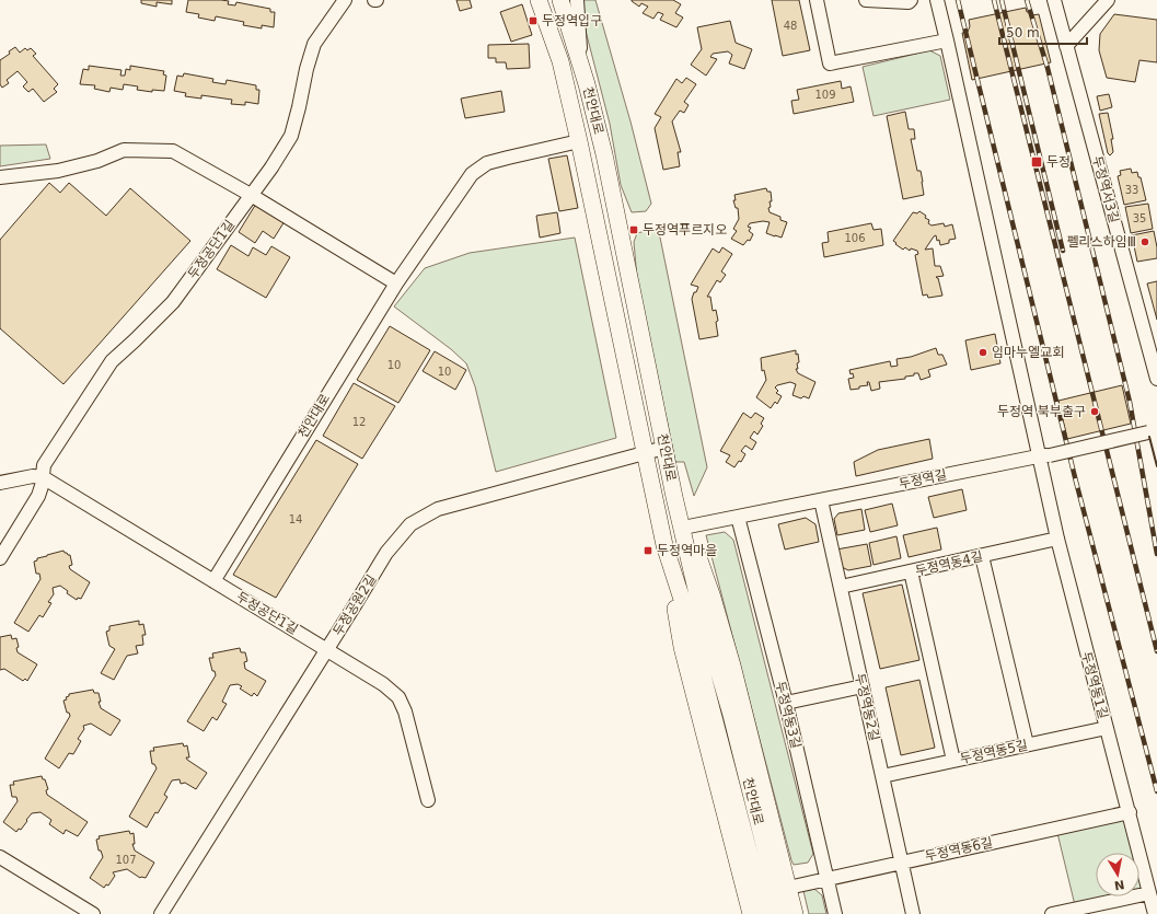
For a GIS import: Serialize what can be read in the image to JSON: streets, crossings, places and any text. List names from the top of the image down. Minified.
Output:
{"streets":{"main road":["천안대로"],"street":["두정역서3길","두정공단1길","두정역길","두정역동4길","두정공원2길","두정역동1길","두정역동2길","두정역동3길","두정역동5길","두정역동6길"]},"crossings":[["천안대로","두정공단1길"],["천안대로","두정공원2길"],["두정공단1길","두정공원2길"],["두정역길","두정역동1길"],["두정역길","두정역동2길"],["두정역길","두정역동3길"],["두정역동4길","두정역동1길"],["두정역동4길","두정역동2길"],["두정역동1길","두정역동5길"],["두정역동1길","두정역동6길"],["두정역동2길","두정역동5길"],["두정역동2길","두정역동6길"],["두정역동3길","두정역동6길"]],"places":{"transit":["두정역입구","두정","두정역푸르지오","두정역마을"],"other":["펠리스하임Ⅲ","임마누엘교회","두정역 북부출구"]},"house_numbers":["48","109","33","35","106","10","10","12","14","107"],"scale_bar":"50 m","north":"bottom"}
